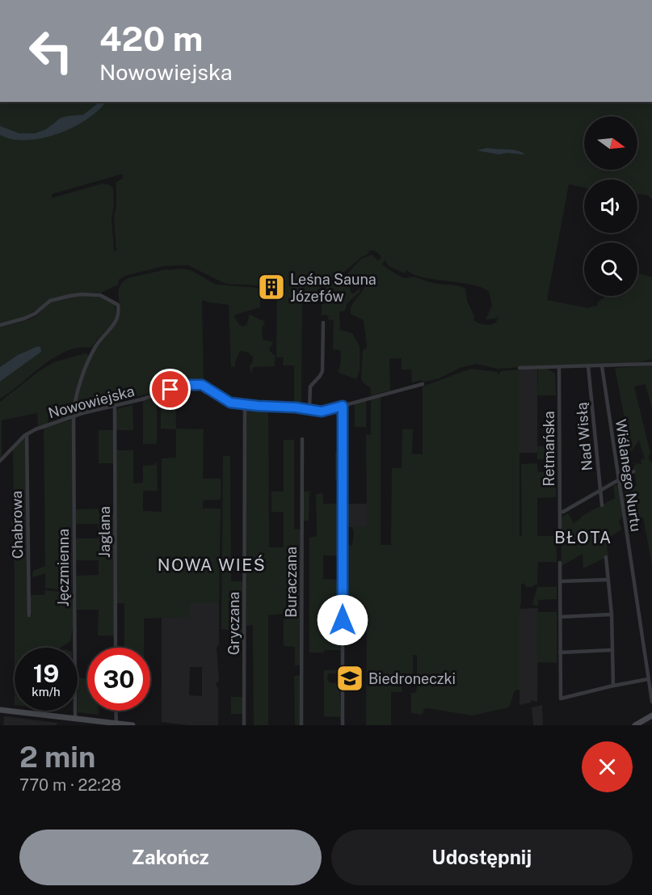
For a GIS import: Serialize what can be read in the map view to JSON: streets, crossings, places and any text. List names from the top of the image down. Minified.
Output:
{"streets":{"street":["Nowowiejska","Nad Wisłą","Retmańska","Wiślanego Nurtu","Chabrowa","Jaglana","Jęczmienna","Buraczana","Gryczana"]},"crossings":[["Nowowiejska","Chabrowa"],["Nowowiejska","Jaglana"],["Nowowiejska","Jęczmienna"],["Nowowiejska","Gryczana"]],"districts":["BŁOTA","NOWA WIEŚ"],"places":{"building":["Leśna Sauna Józefów"],"school or university":["Biedroneczki"]},"north":"right","page":{"turn":["420 m","Nowowiejska"],"speed":"19 km/h","limit":"30","heading":["2 min","770 m · 22:28"],"buttons":["Zakończ","Udostępnij"]}}
